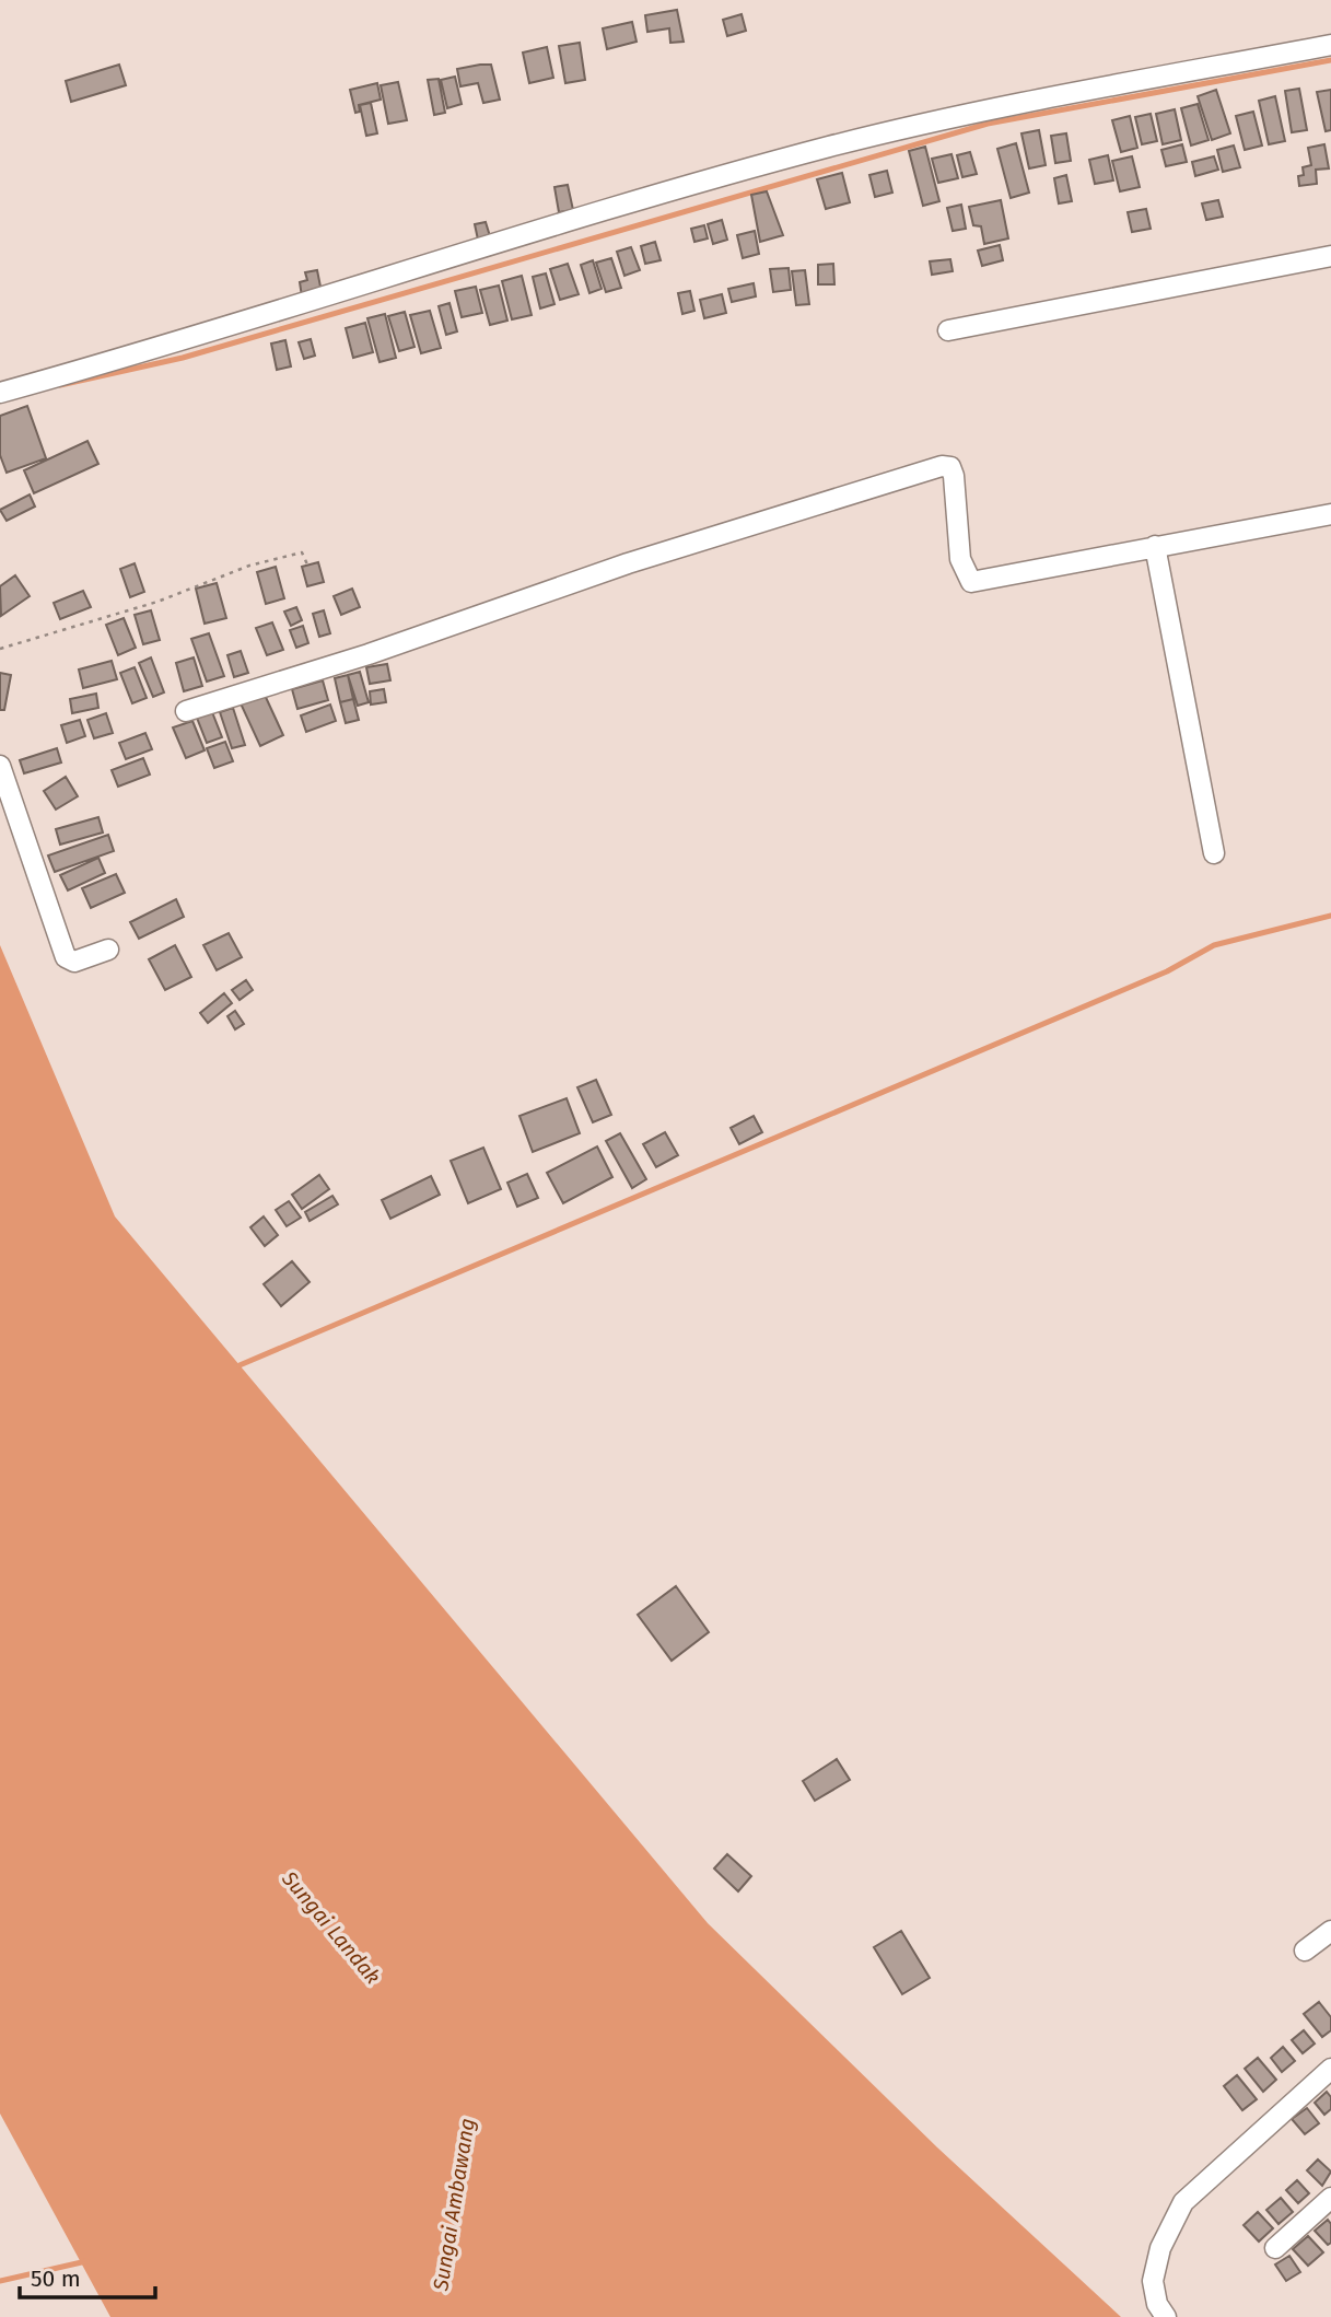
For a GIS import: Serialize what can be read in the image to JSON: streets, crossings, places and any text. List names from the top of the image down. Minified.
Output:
{"water":["Sungai Landak","Sungai Ambawang"],"scale_bar":"50 m"}
